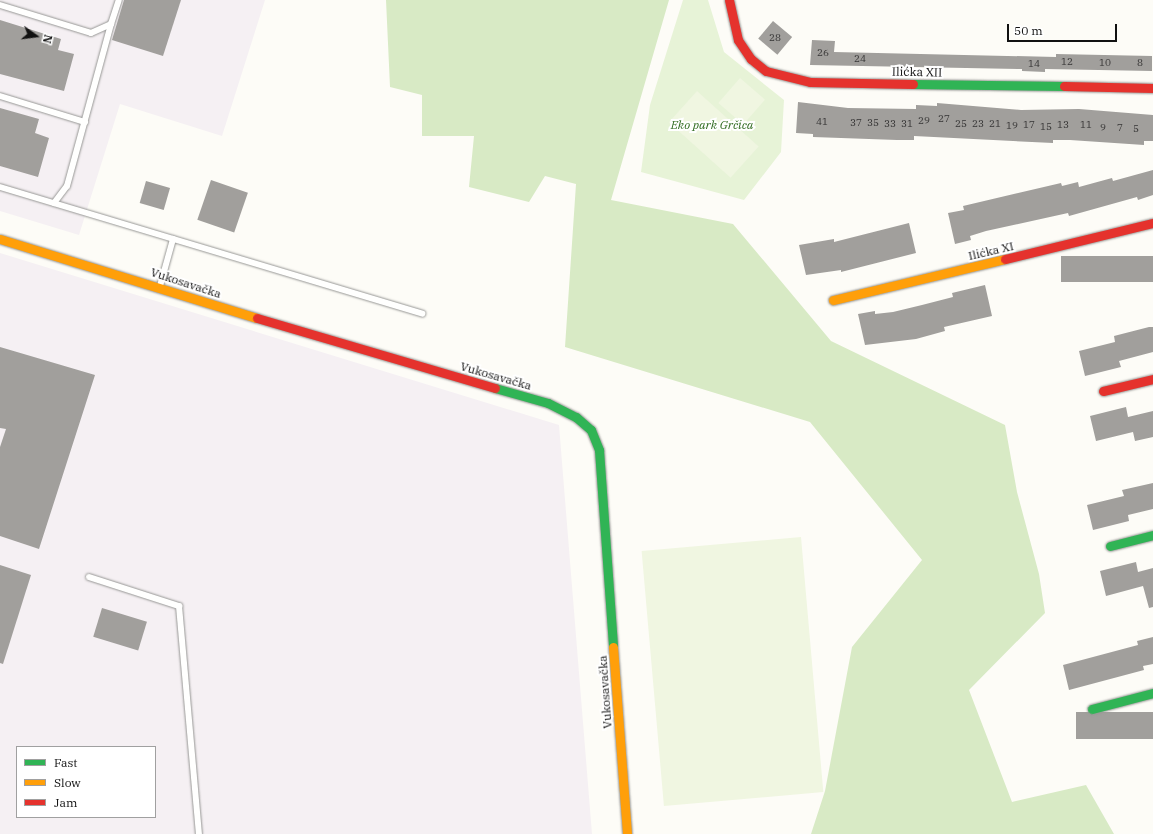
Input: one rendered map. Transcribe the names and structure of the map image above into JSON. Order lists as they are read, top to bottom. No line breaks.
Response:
{"streets":{"street":["Ilićka XII","Ilićka XI","Vukosavačka"]},"parks":["Eko park Grčica"],"house_numbers":["28","26","24","12","10","8","14","27","29","41","37","35","33","31","25","23","21","17","13","11","19","15","9","7","5"],"legend":["Fast","Slow","Jam"],"scale_bar":"50 m","north":"right"}
